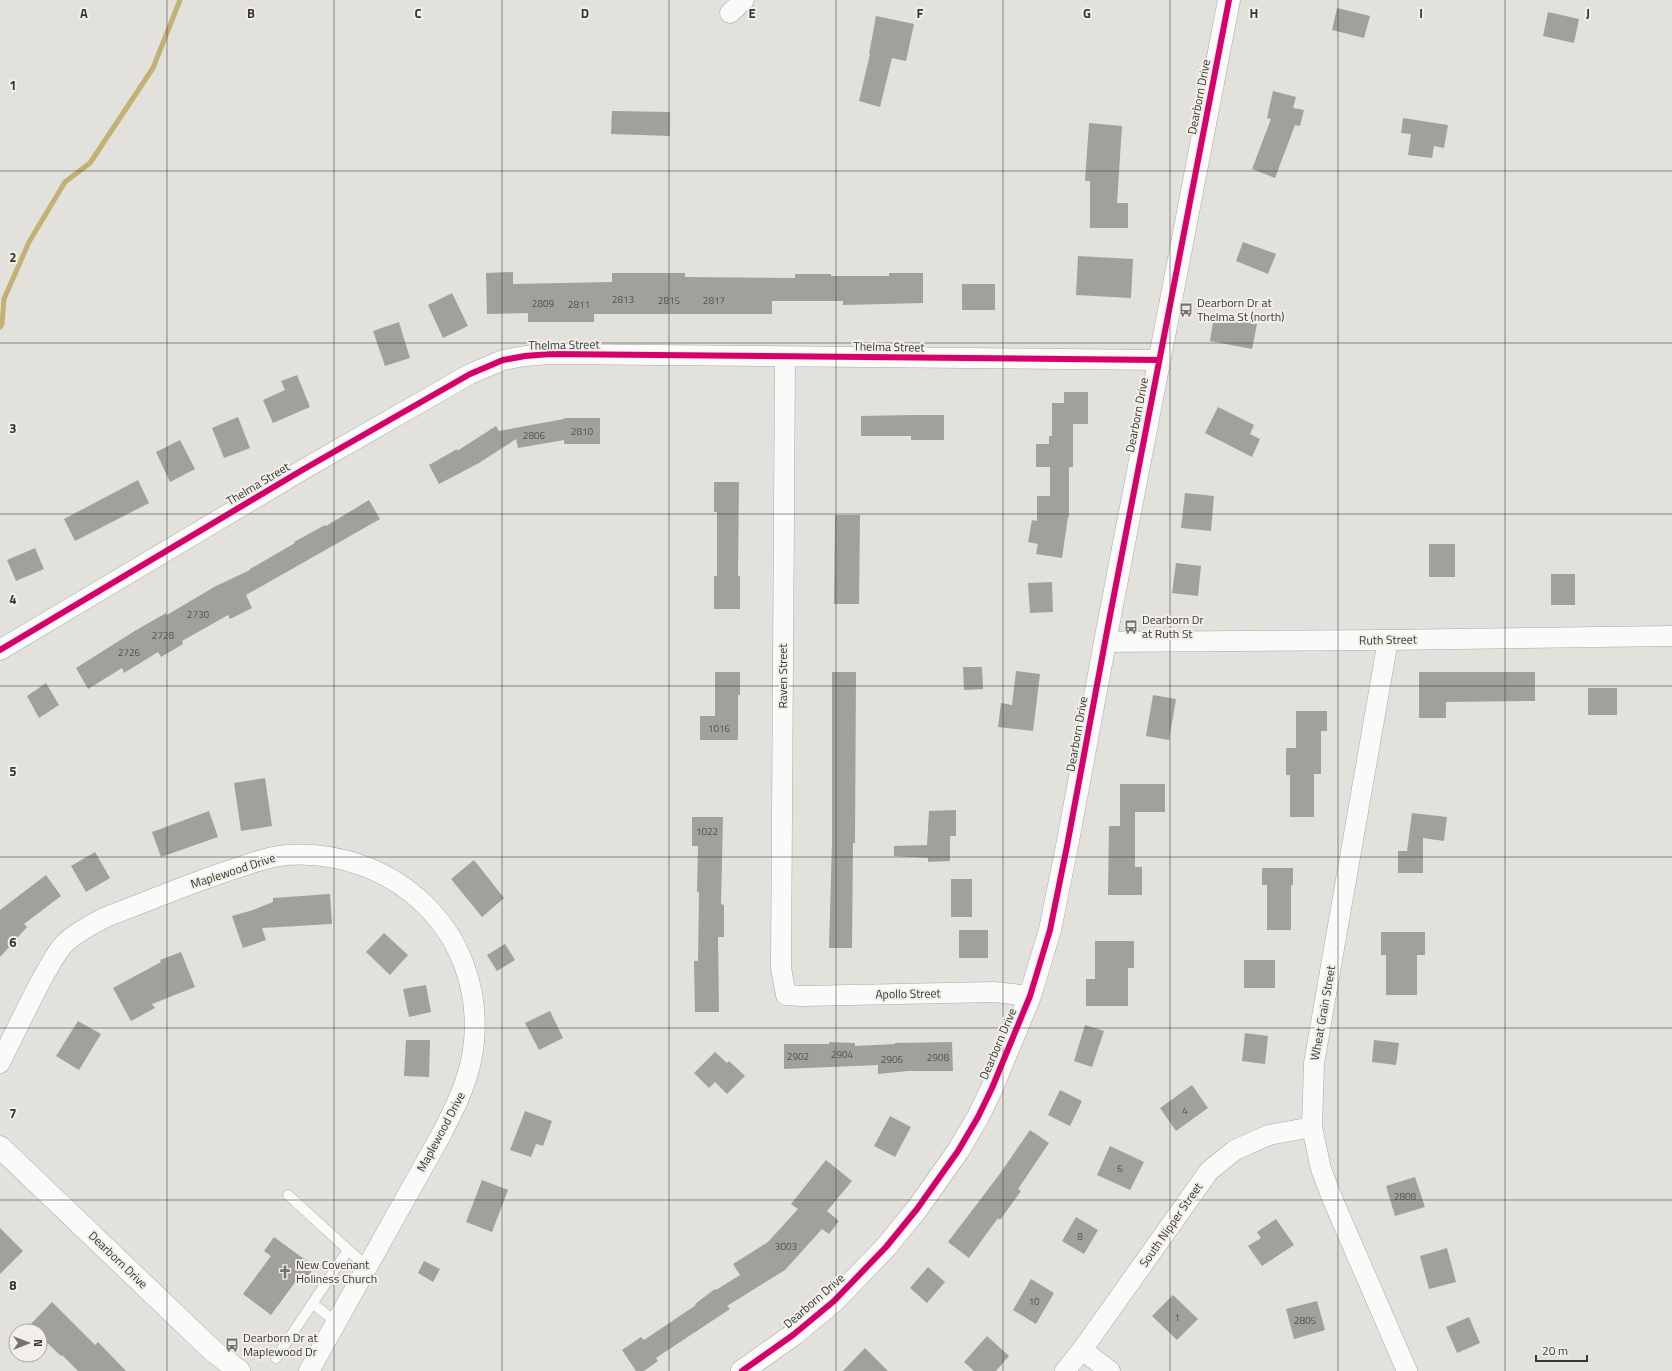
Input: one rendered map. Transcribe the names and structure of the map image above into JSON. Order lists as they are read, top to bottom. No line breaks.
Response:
{"streets":{"street":["Dearborn Drive","Thelma Street","Ruth Street","Raven Street","Maplewood Drive","Apollo Street","Wheat Grain Street","South Nipper Street"]},"crossings":[["Dearborn Drive","Thelma Street"],["Dearborn Drive","Ruth Street"],["Dearborn Drive","Apollo Street"],["Thelma Street","Raven Street"],["Ruth Street","Wheat Grain Street"],["Raven Street","Apollo Street"],["Wheat Grain Street","South Nipper Street"]],"places":{"bus stop":["Dearborn Dr at Thelma St (north)","Dearborn Dr at Ruth St","Dearborn Dr at Maplewood Dr"],"church":["New Covenant Holiness Church"]},"house_numbers":["2813","2815","2817","2809","2811","2810","2806","2730","2728","2726","1016","1022","2904","2902","2908","2906","4","6","2808","8","3003","10","1","2805"],"scale_bar":"20 m","north":"right","grid":{"columns":["A","B","C","D","E","F","G","H","I","J"],"rows":["1","2","3","4","5","6","7","8"]}}
